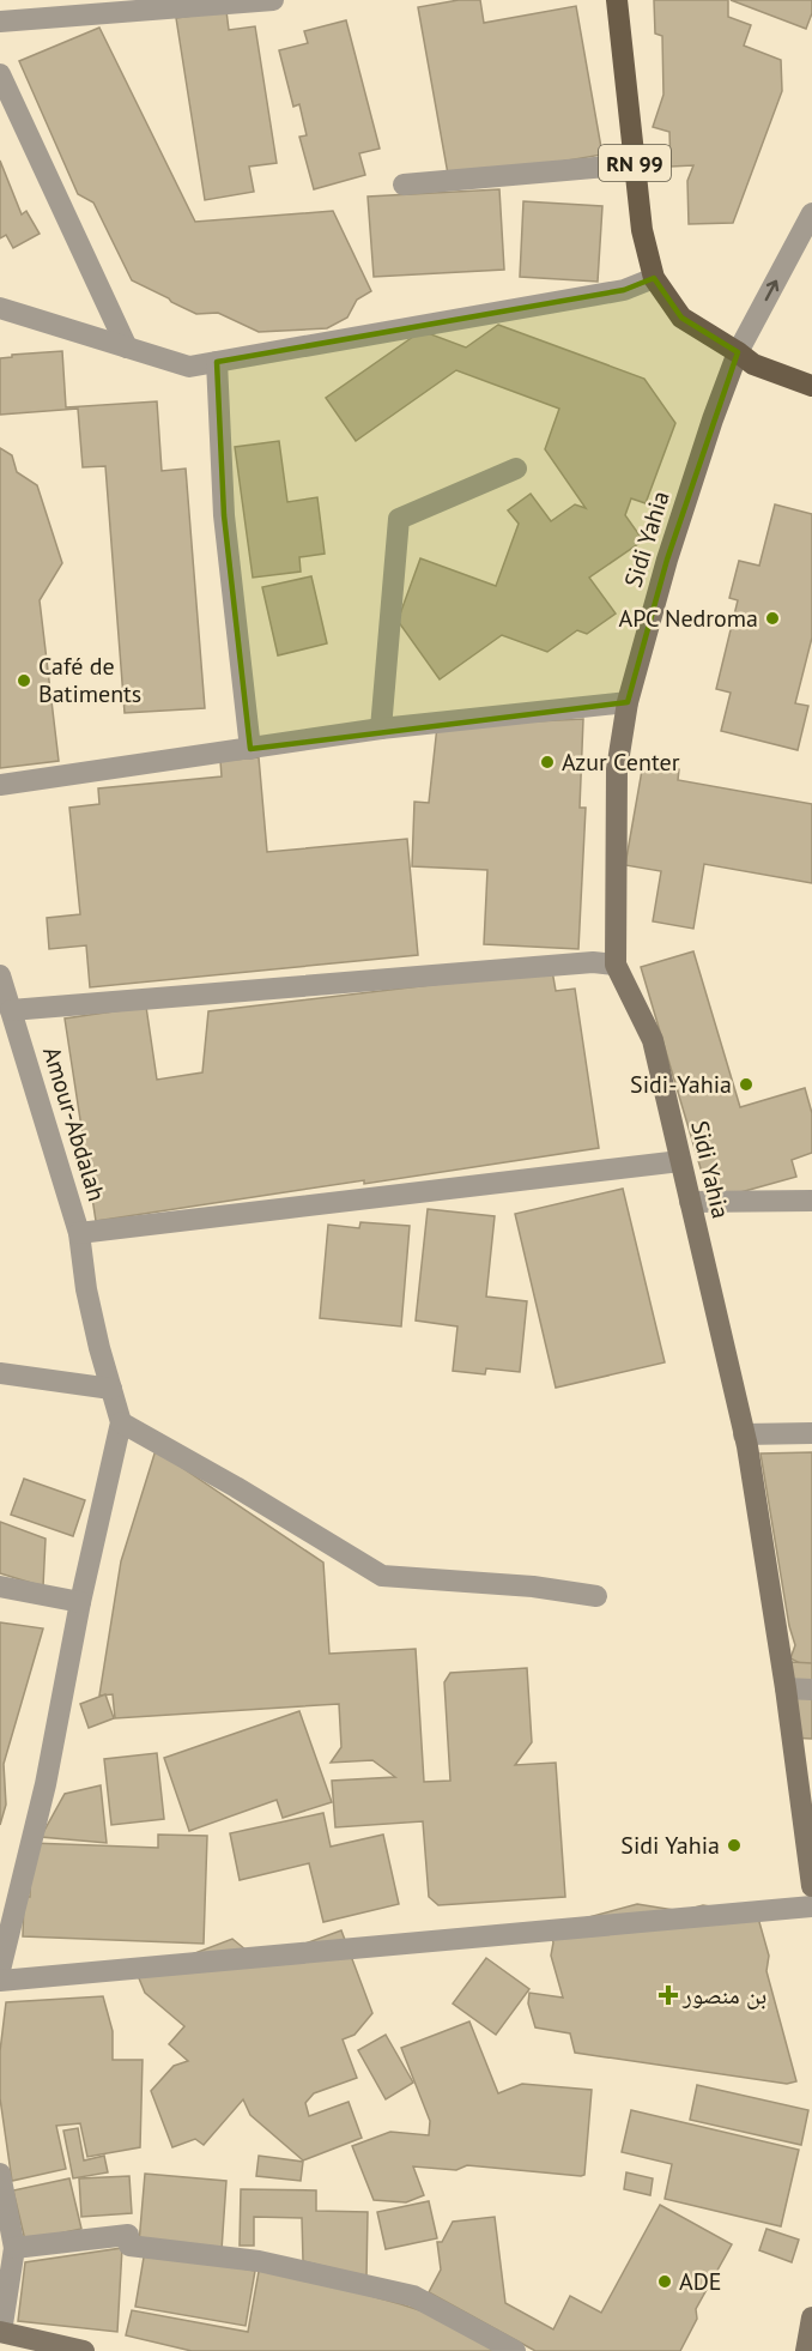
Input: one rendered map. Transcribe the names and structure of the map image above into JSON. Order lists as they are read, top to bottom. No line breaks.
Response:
{"streets":{"main road":["RN 99"],"street":["Sidi Yahia","Amour-Abdalah"]},"crossings":[["RN 99","Sidi Yahia"]],"places":{"other":["APC Nedroma","Café de Batiments","Azur Center","Sidi-Yahia","Sidi Yahia","ADE"],"health":["بن منصور"]}}
